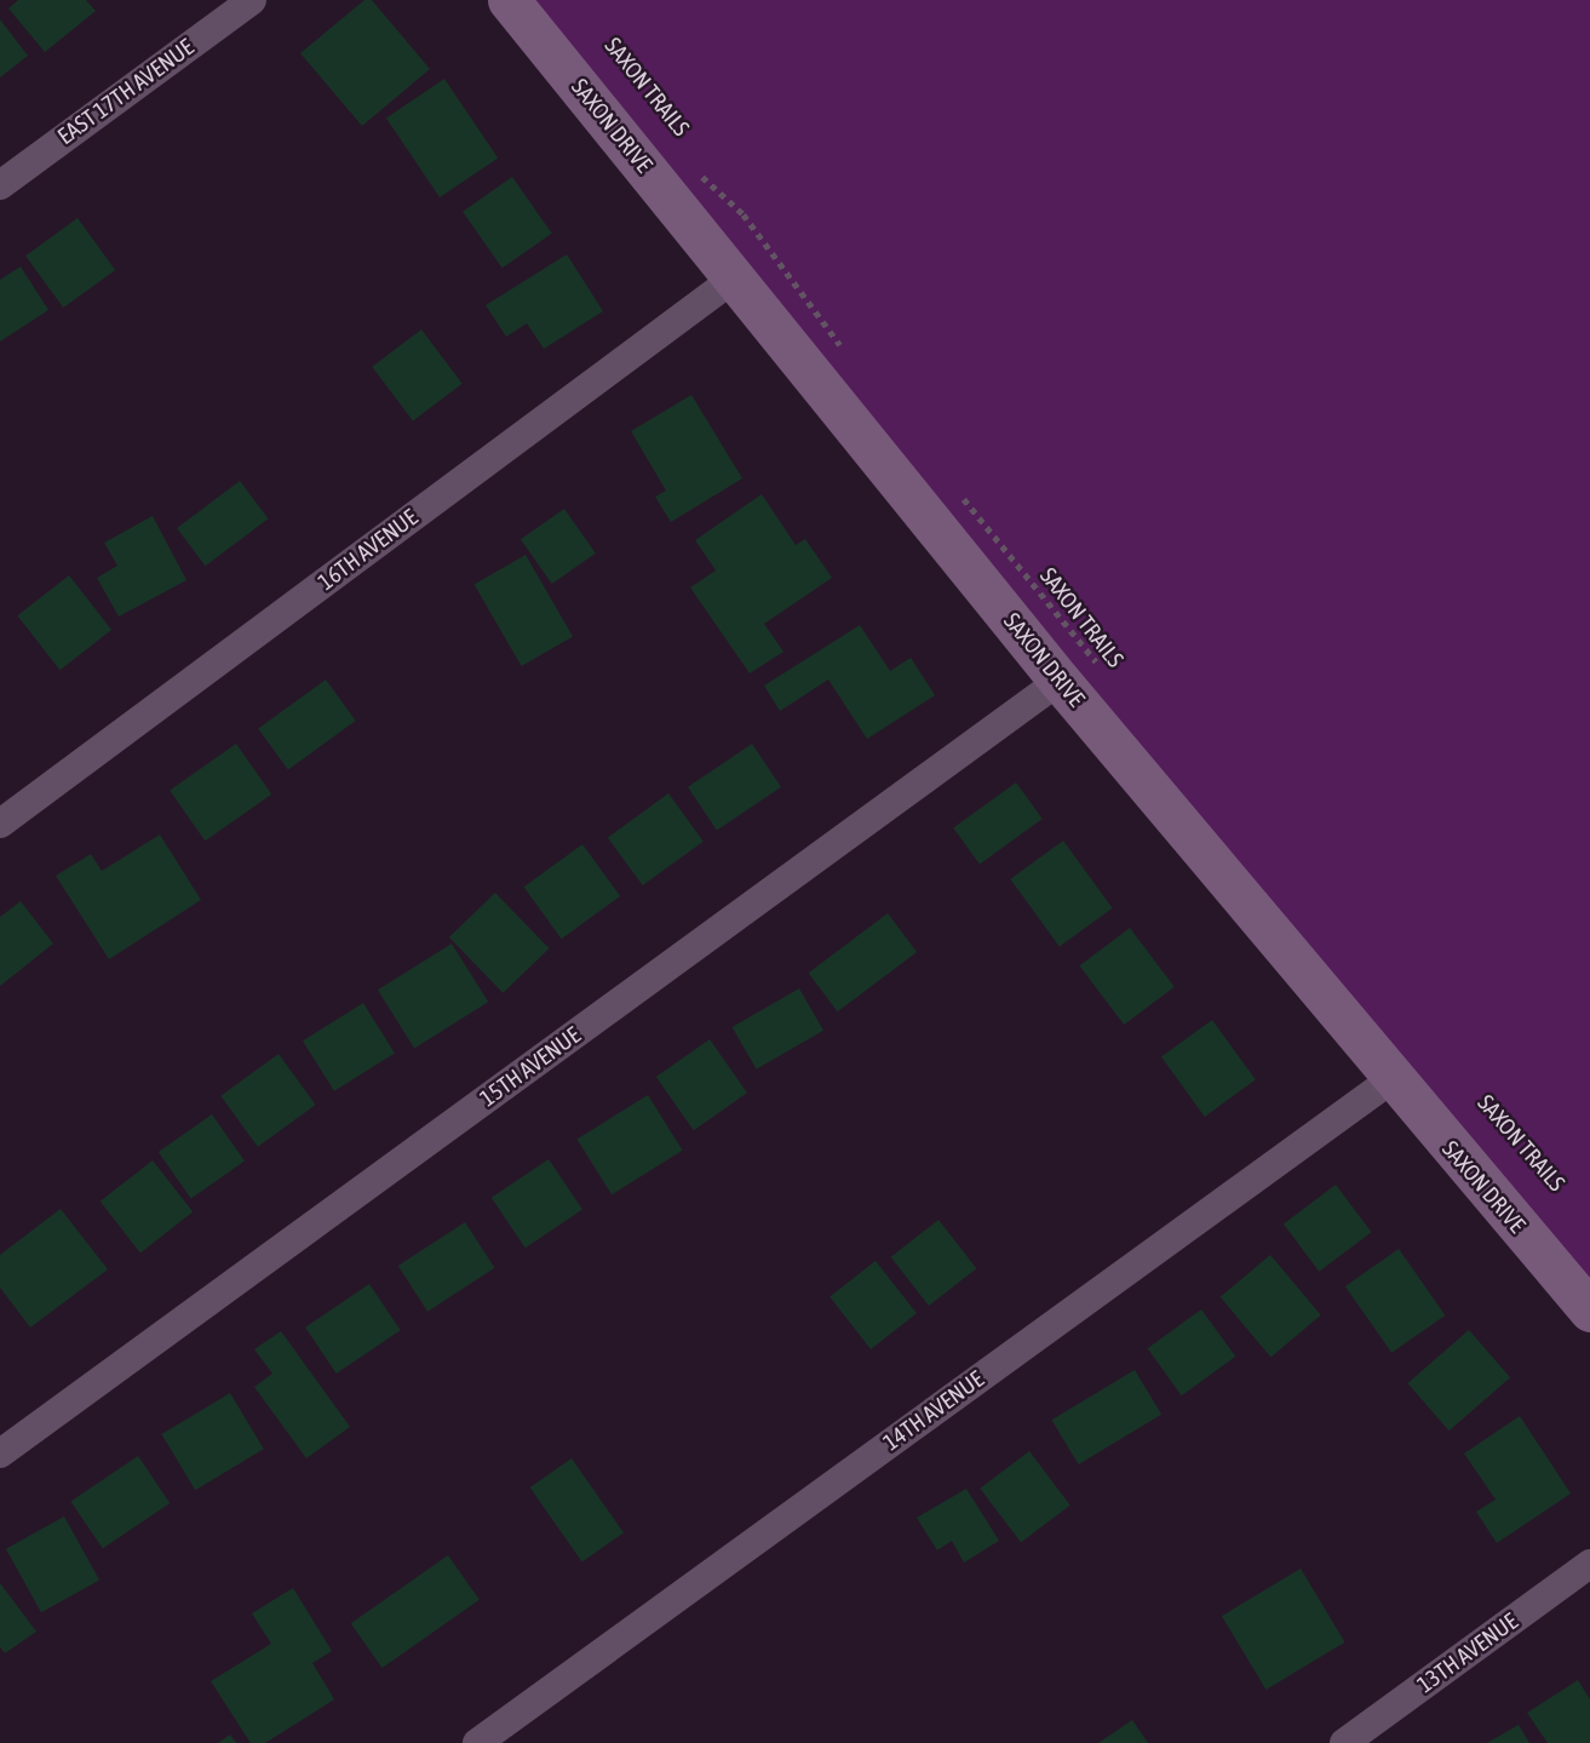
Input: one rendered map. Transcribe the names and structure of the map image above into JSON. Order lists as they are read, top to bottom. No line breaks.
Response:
{"streets":{"street":["EAST 17TH AVENUE","SAXON DRIVE","16TH AVENUE","15TH AVENUE","14TH AVENUE","13TH AVENUE"],"path":["SAXON TRAILS"]},"crossings":[["SAXON DRIVE","16TH AVENUE"],["SAXON DRIVE","15TH AVENUE"],["SAXON DRIVE","14TH AVENUE"]]}
